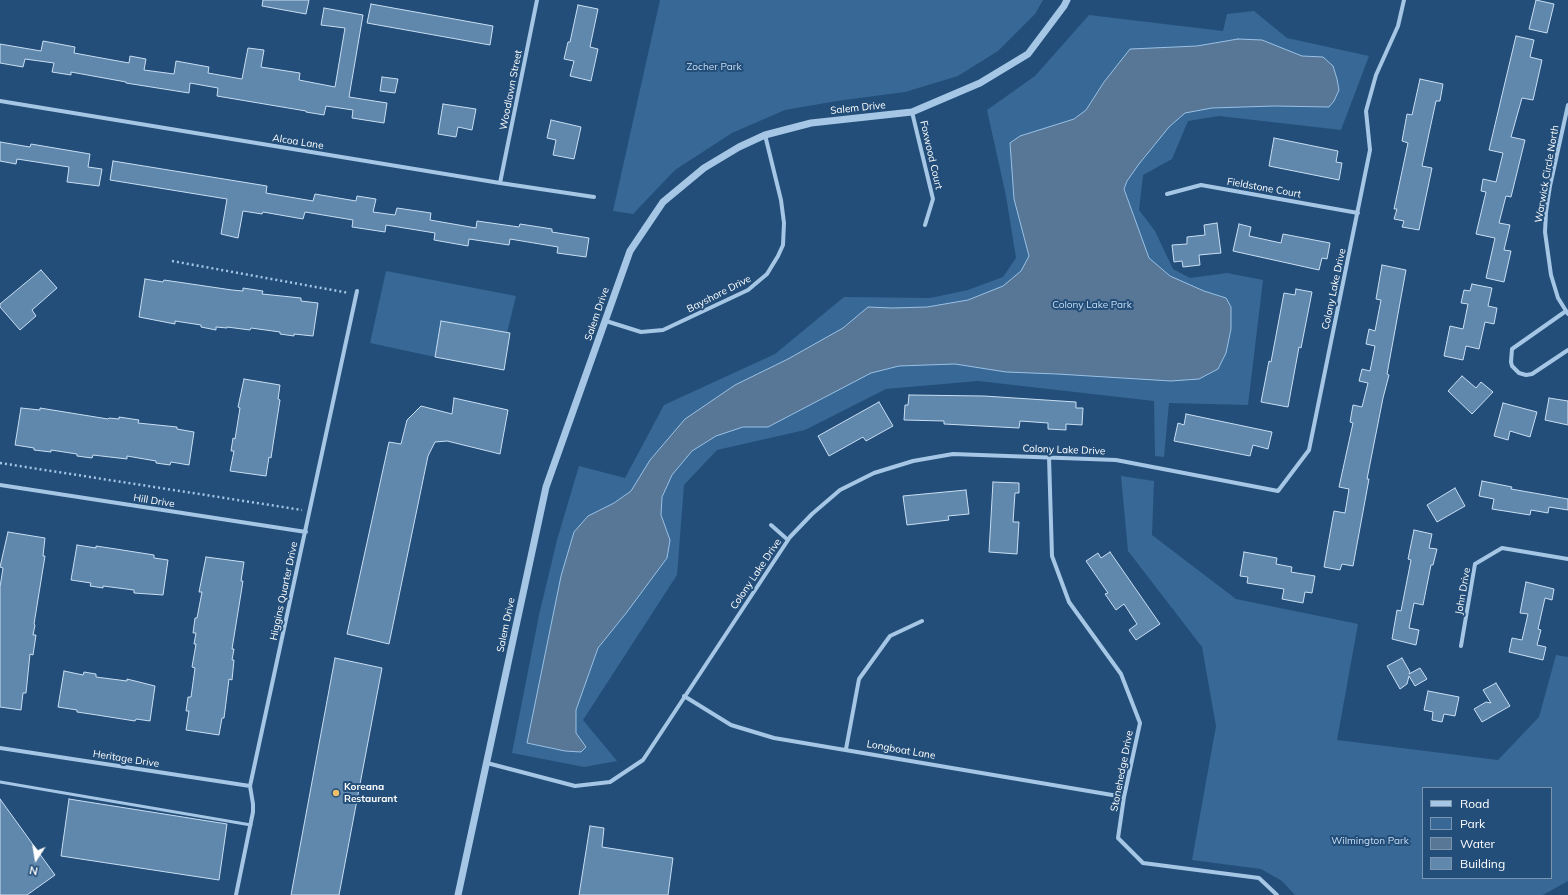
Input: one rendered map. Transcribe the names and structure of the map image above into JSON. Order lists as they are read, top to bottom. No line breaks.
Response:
{"streets":{"street":["Woodlawn Street","Salem Drive","Alcoa Lane","Foxwood Court","Warwick Circle North","Fieldstone Court","Colony Lake Drive","Bayshore Drive","Hill Drive","Higgins Quarter Drive","John Drive","Longboat Lane","Heritage Drive","Stonehedge Drive"]},"crossings":[["Woodlawn Street","Alcoa Lane"],["Salem Drive","Foxwood Court"],["Salem Drive","Colony Lake Drive"],["Salem Drive","Bayshore Drive"],["Fieldstone Court","Colony Lake Drive"],["Colony Lake Drive","Longboat Lane"],["Colony Lake Drive","Stonehedge Drive"],["Hill Drive","Higgins Quarter Drive"],["Higgins Quarter Drive","Heritage Drive"],["Longboat Lane","Stonehedge Drive"]],"parks":["Zocher Park","Colony Lake Park","Wilmington Park"],"places":["Koreana Restaurant"],"legend":["Road","Park","Water","Building"],"north":"bottom"}
